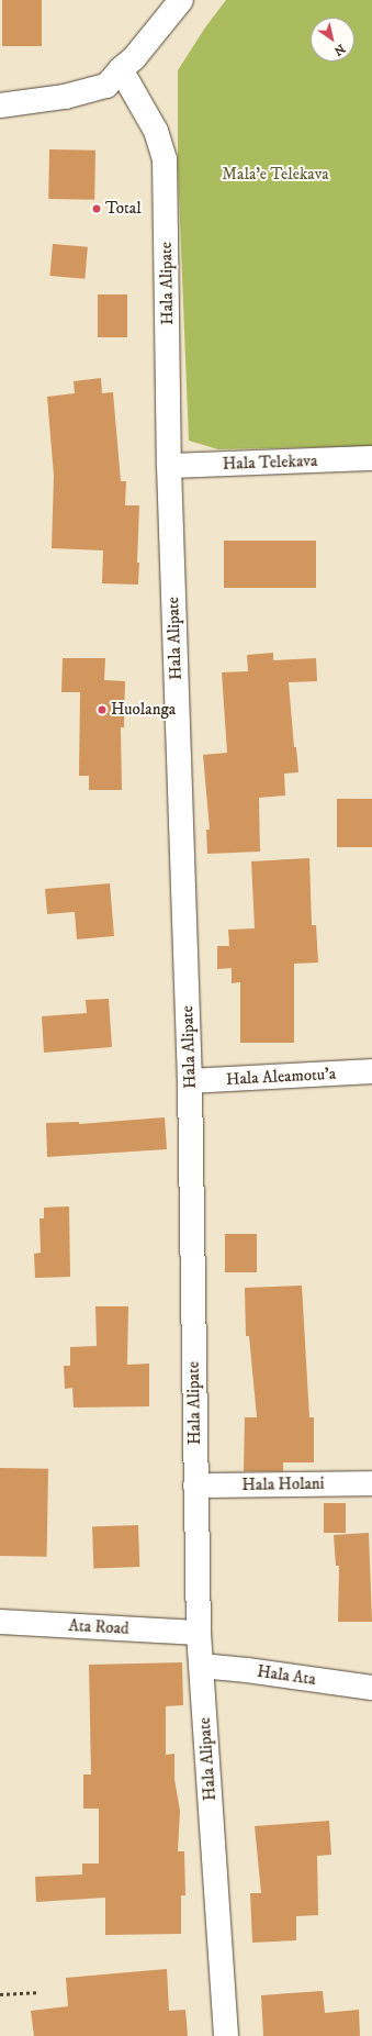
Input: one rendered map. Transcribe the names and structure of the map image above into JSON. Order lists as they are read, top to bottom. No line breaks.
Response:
{"streets":{"street":["Hala Alipate","Hala Telekava","Hala Aleamotu'a","Hala Holani","Ata Road","Hala Ata"]},"crossings":[["Hala Alipate","Hala Telekava"],["Hala Alipate","Hala Aleamotu'a"],["Hala Alipate","Hala Holani"],["Hala Alipate","Ata Road"],["Hala Alipate","Hala Ata"]],"parks":["Mala'e Telekava"],"places":["Total","Huolanga"],"north":"bottom right"}
